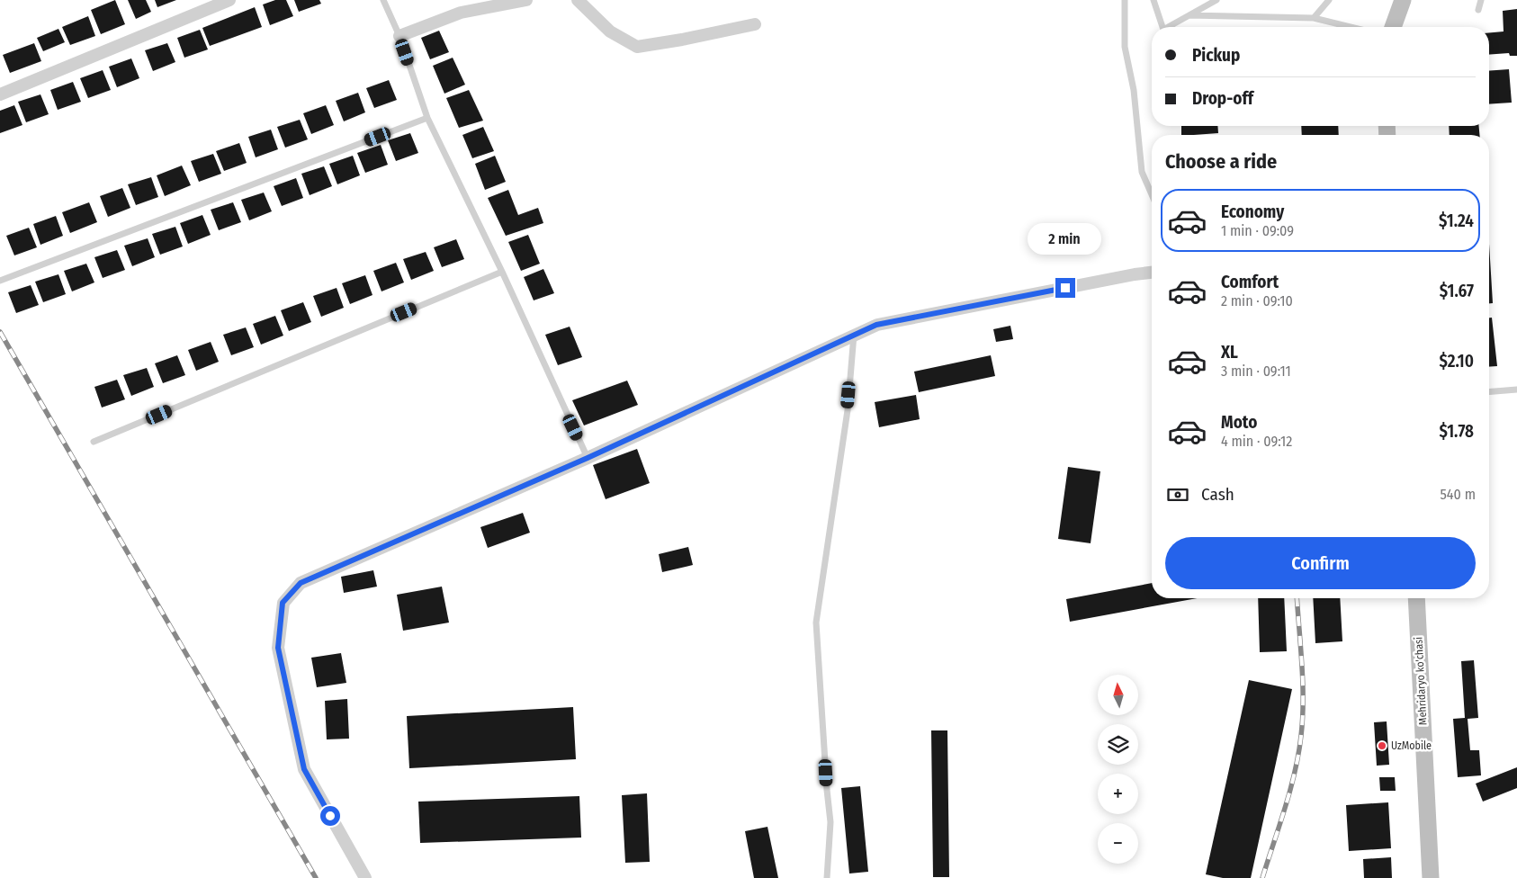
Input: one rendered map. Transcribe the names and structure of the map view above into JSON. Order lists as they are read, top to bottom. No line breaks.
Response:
{"streets":{"main road":["Мehridaryo ko'chasi"]},"places":["UzMobile"],"north":"top","page":{"banner":["Pickup","Drop-off"],"heading":"Choose a ride","list":[{"name":"Economy","note":"1 min · 09:09","value":"$1.24"},{"name":"Comfort","note":"2 min · 09:10","value":"$1.67"},{"name":"XL","note":"3 min · 09:11","value":"$2.10"},{"name":"Moto","note":"4 min · 09:12","value":"$1.78"}],"bubble":"2 min","pay":["Cash","540 m"],"buttons":"Confirm","map_buttons":["+","−"]}}
